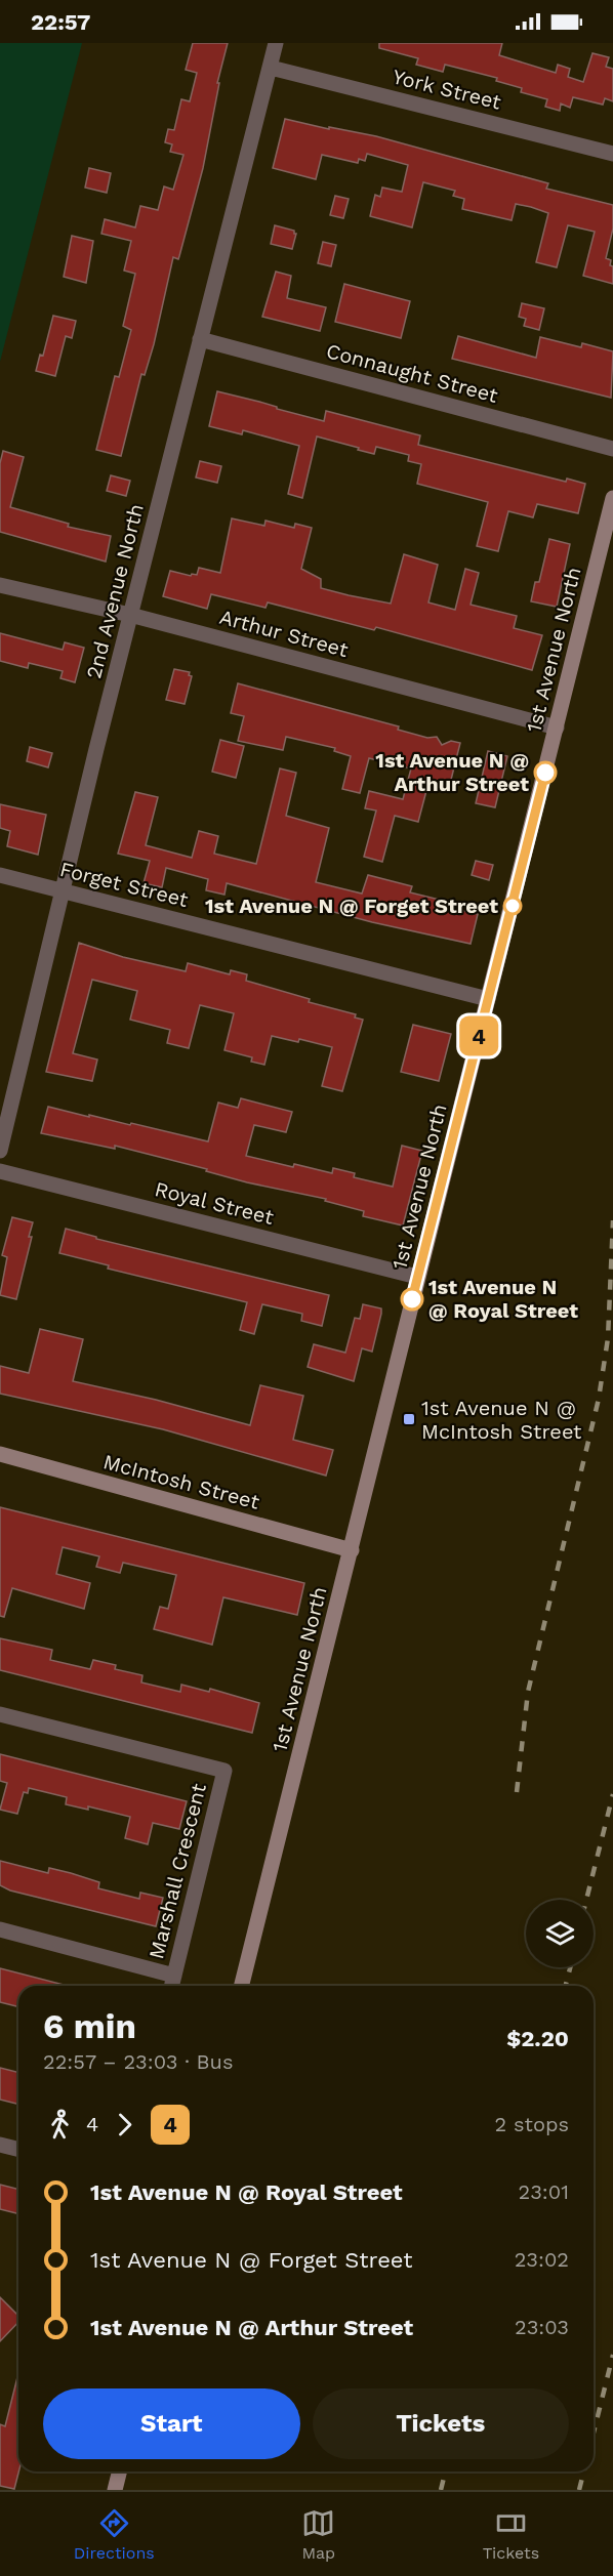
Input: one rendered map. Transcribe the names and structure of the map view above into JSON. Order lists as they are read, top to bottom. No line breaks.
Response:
{"streets":{"main road":["1st Avenue North","McIntosh Street"],"street":["York Street","Connaught Street","2nd Avenue North","Arthur Street","Forget Street","Royal Street","Marshall Crescent"]},"crossings":[["York Street","2nd Avenue North"],["Connaught Street","2nd Avenue North"],["2nd Avenue North","Arthur Street"],["2nd Avenue North","Forget Street"],["Arthur Street","1st Avenue North"],["1st Avenue North","Forget Street"],["1st Avenue North","Royal Street"],["1st Avenue North","McIntosh Street"]],"places":{"other":["1st Avenue N @ Arthur Street","1st Avenue N @ Forget Street","1st Avenue N @ Royal Street"],"transit":["1st Avenue N @ McIntosh Street"]},"lines":["bus line 4"],"page":{"status":"22:57","on_map":"4","heading":["6 min","22:57 – 23:03 · Bus","$2.20"],"legs":["4","4","2 stops"],"list":[{"name":"1st Avenue N @ Royal Street","value":"23:01"},{"name":"1st Avenue N @ Forget Street","value":"23:02"},{"name":"1st Avenue N @ Arthur Street","value":"23:03"}],"buttons":["Start","Tickets"],"tabs":["Directions","Map","Tickets"]}}
